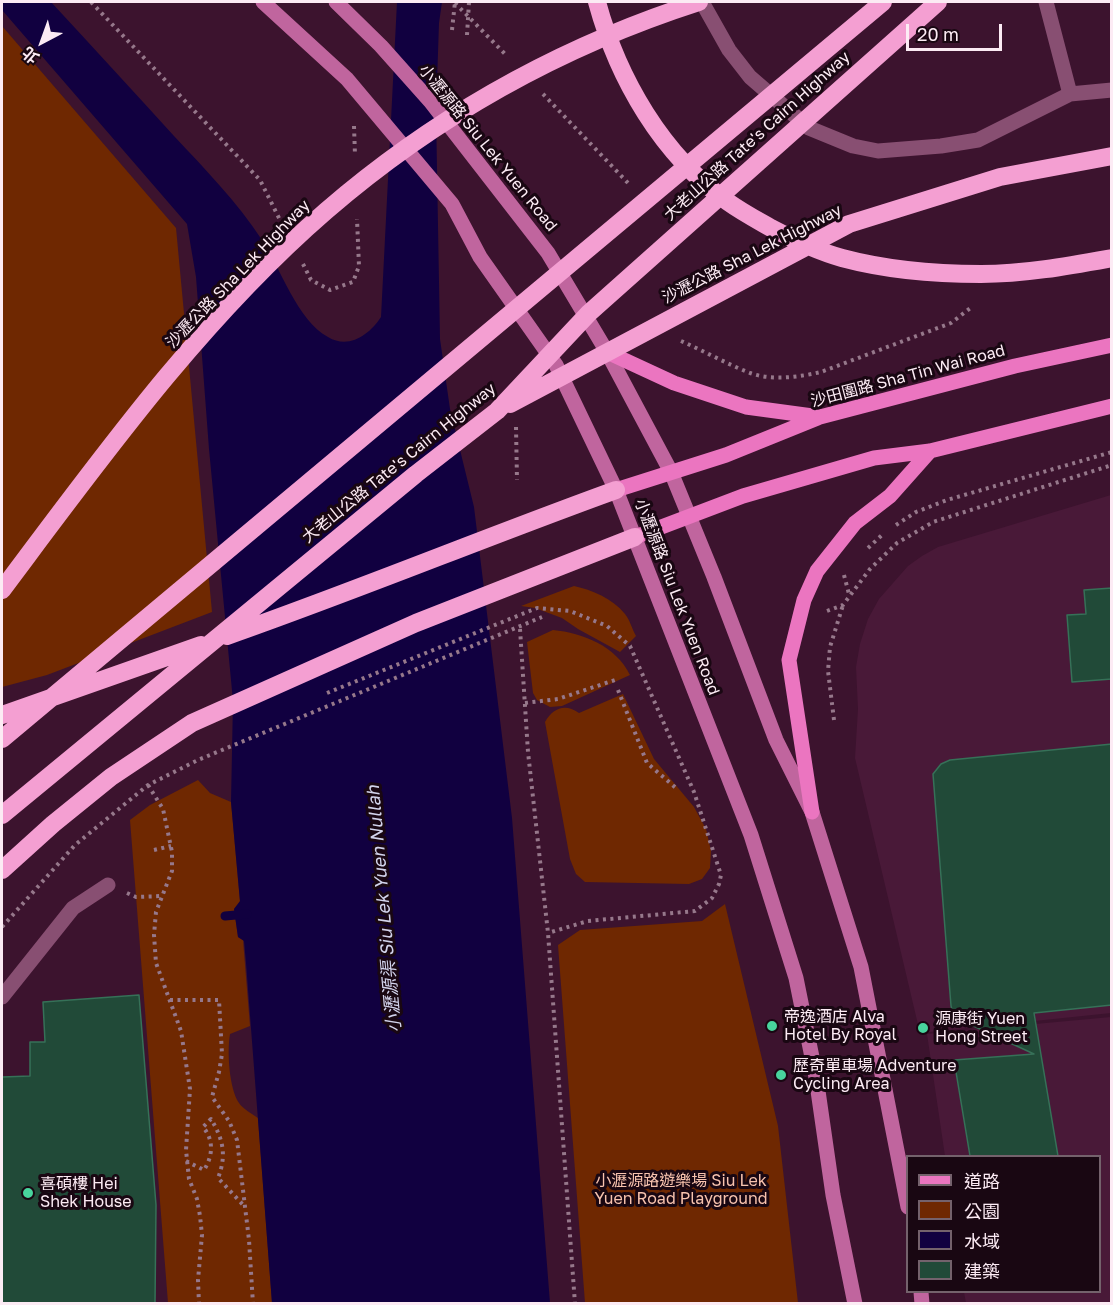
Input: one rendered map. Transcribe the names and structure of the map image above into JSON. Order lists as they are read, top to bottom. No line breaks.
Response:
{"streets":{"highway":["大老山公路 Tate's Cairn Highway","沙瀝公路 Sha Lek Highway"],"main road":["小瀝源路 Siu Lek Yuen Road","沙田圍路 Sha Tin Wai Road"]},"crossings":[["大老山公路 Tate's Cairn Highway","沙瀝公路 Sha Lek Highway"],["小瀝源路 Siu Lek Yuen Road","沙田圍路 Sha Tin Wai Road"]],"water":["小瀝源渠 Siu Lek Yuen Nullah"],"parks":["小瀝源路遊樂場 Siu Lek Yuen Road Playground"],"places":["帝逸酒店 Alva Hotel By Royal","源康街 Yuen Hong Street","歷奇單車場 Adventure Cycling Area","喜碩樓 Hei Shek House"],"legend":["道路","公園","水域","建築"],"scale_bar":"20 m","north":"bottom left"}
